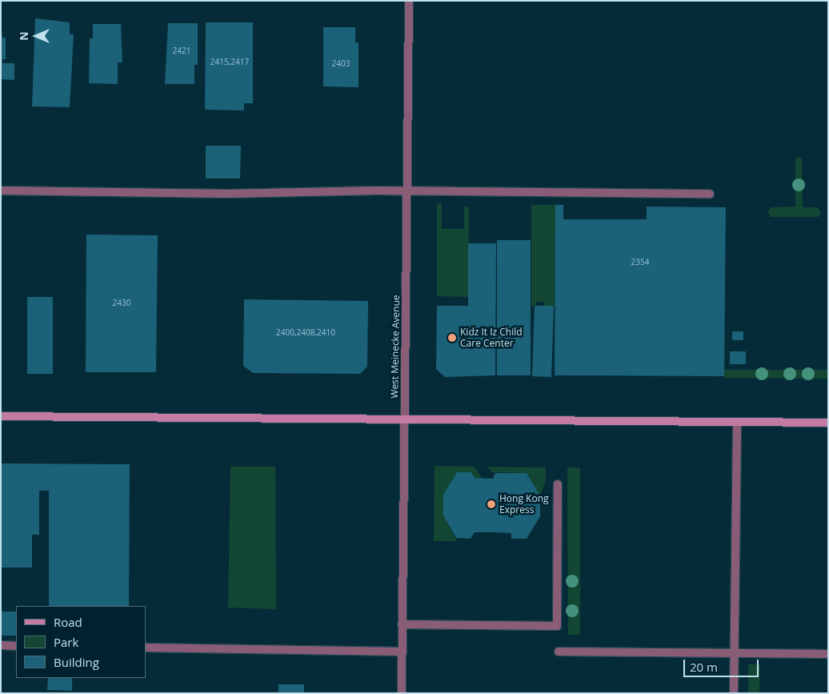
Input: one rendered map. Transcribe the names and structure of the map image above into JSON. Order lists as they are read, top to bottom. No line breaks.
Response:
{"streets":{"street":["West Meinecke Avenue"]},"places":["Kidz It Iz Child Care Center","Hong Kong Express"],"house_numbers":["2421","2415,2417","2403","2354","2430","2400,2408,2410"],"legend":["Road","Park","Building"],"scale_bar":"20 m","north":"left"}
